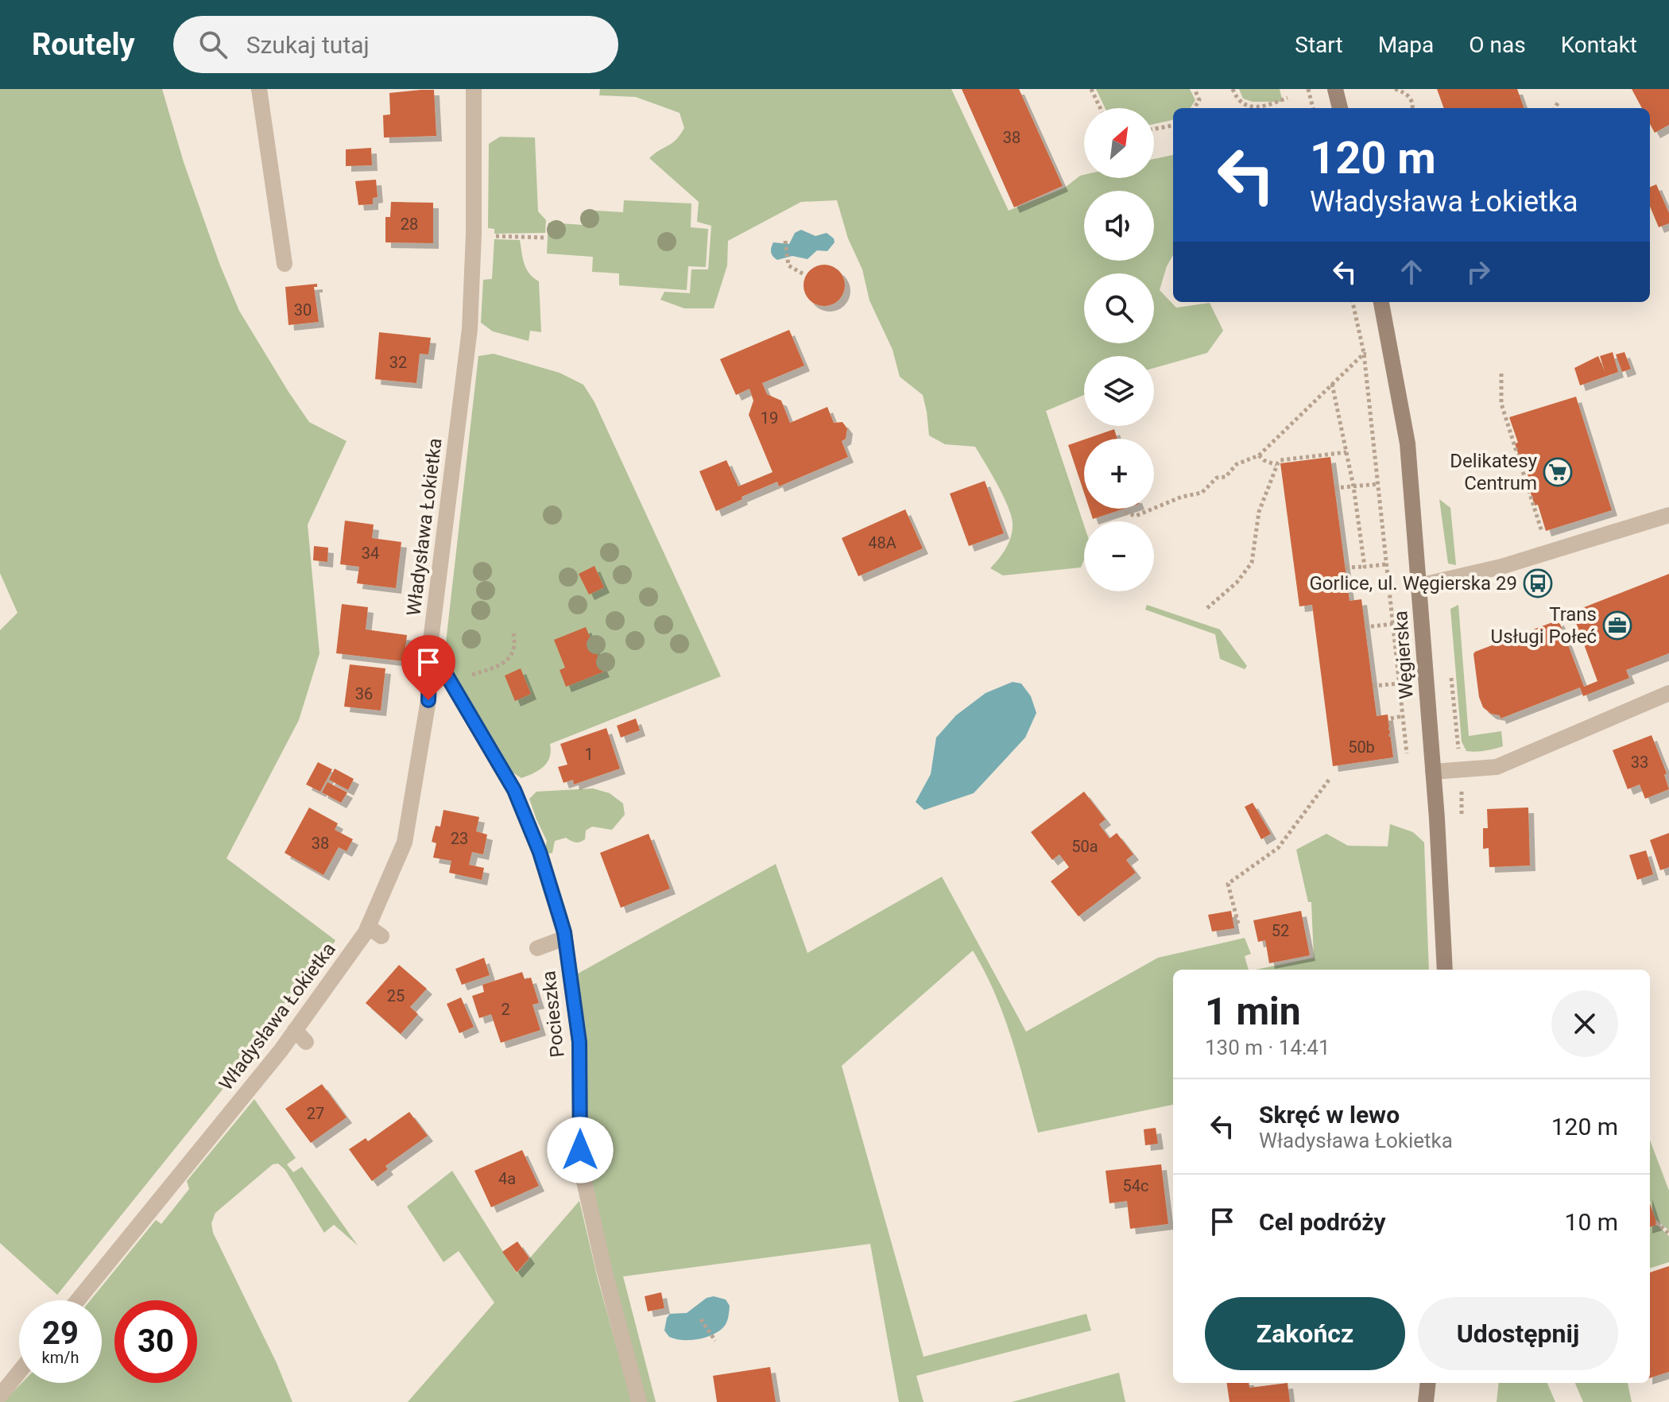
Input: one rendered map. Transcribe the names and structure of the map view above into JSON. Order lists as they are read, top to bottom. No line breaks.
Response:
{"streets":{"main road":["Węgierska"],"street":["Władysława Łokietka","Pocieszka"]},"crossings":[["Władysława Łokietka","Pocieszka"]],"places":{"supermarket":["Delikatesy Centrum"],"bus stop":["Gorlice, ul. Węgierska 29"],"office":["Trans Usługi Połeć"]},"house_numbers":["38","28","30","32","19","48A","34","36","50b","1","33","23","38","50a","52","25","2","27","4a","54c"],"north":"top right","page":{"header":"Routely","search":"Szukaj tutaj","nav":["Start","Mapa","O nas","Kontakt"],"map_buttons":["+","−"],"turn":["120 m","Władysława Łokietka"],"heading":["1 min","130 m · 14:41"],"list":[{"name":"Skręć w lewo","note":"Władysława Łokietka","value":"120 m"},{"name":"Cel podróży","value":"10 m"}],"buttons":["Zakończ","Udostępnij"],"speed":"29 km/h","limit":"30"}}
